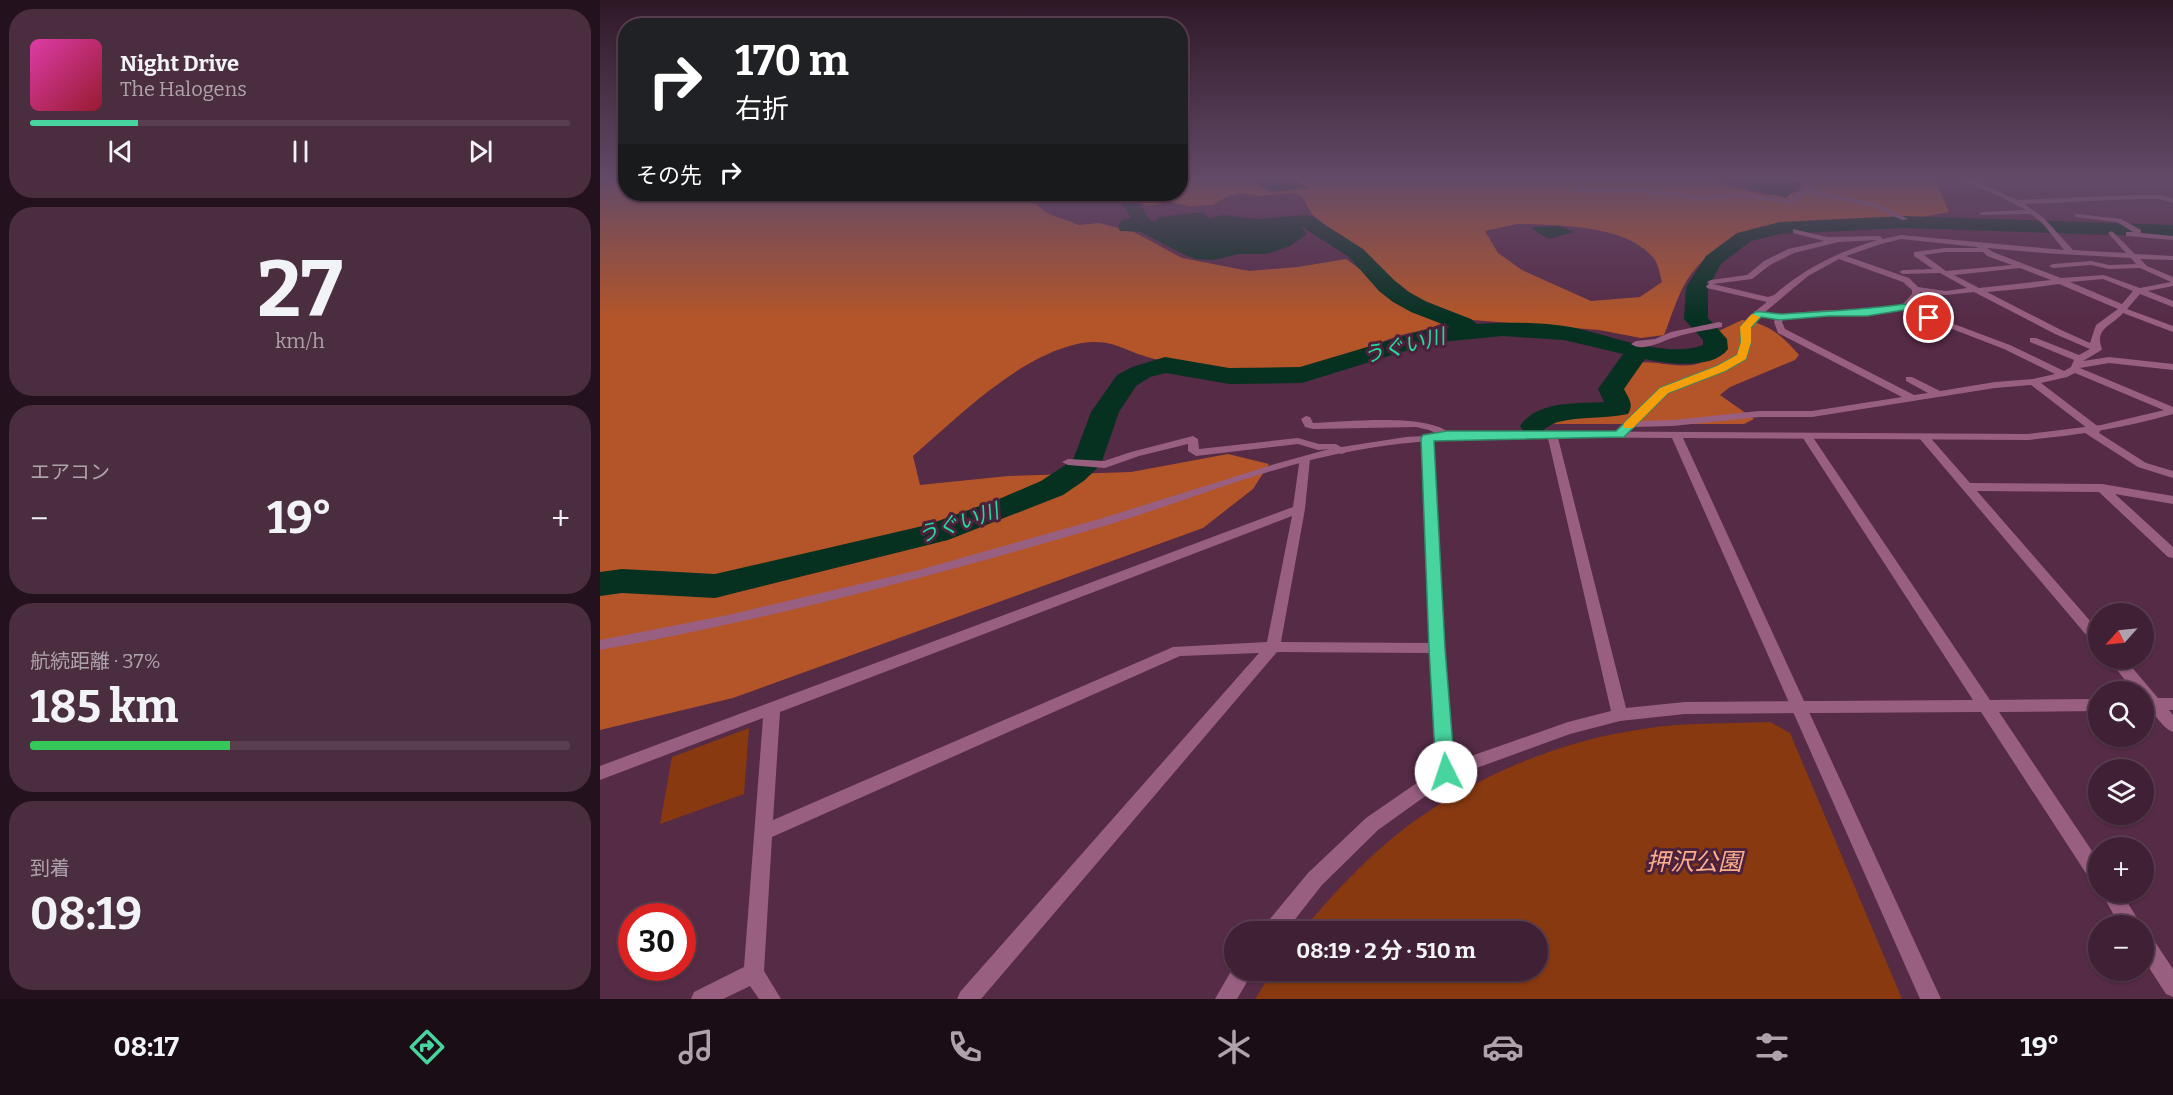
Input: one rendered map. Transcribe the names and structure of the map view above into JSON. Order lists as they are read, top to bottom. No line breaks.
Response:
{"water":["うぐい川"],"parks":["押沢公園"],"north":"bottom left","page":{"turn":["170 m","右折"],"song":["Night Drive","The Halogens"],"then":"その先","tile":[["27","km/h"],"エアコン",["航続距離 · 37%","185 km"],["到着","08:19"]],"heat":["−","19°","+"],"map_buttons":["+","−"],"limit":"30","trip":"08:19 · 2 分 · 510 m","tabs":["08:17","19°"]}}
